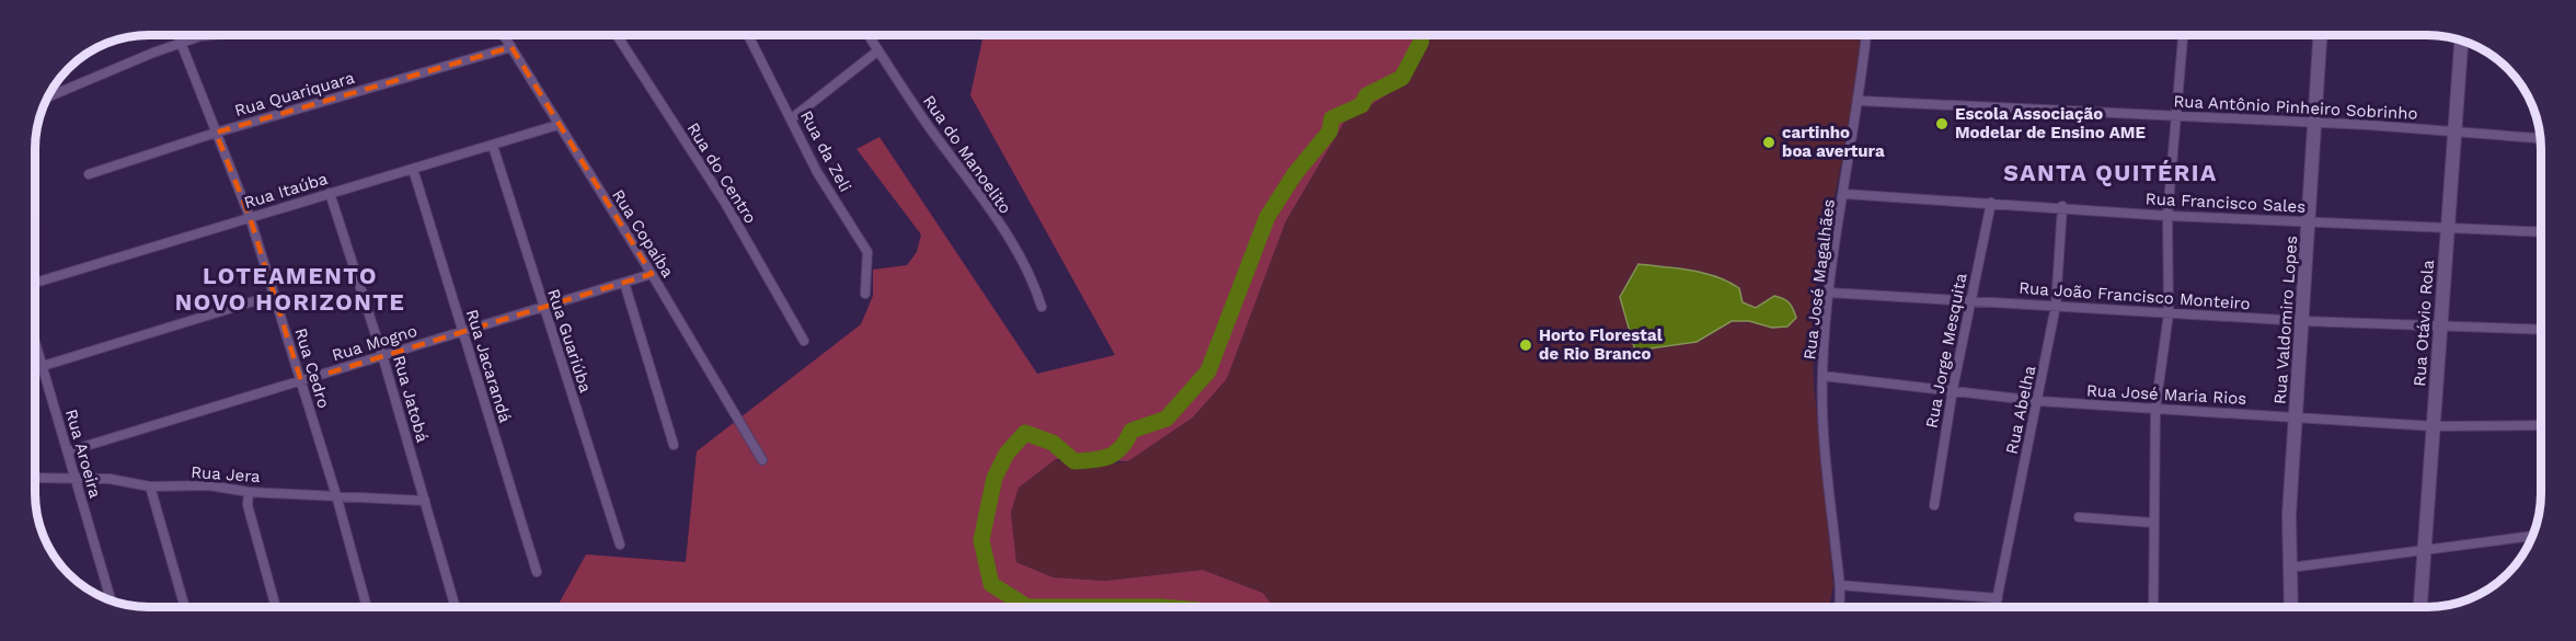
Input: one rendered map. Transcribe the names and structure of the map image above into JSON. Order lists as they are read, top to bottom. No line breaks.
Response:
{"streets":{"street":["Rua Quariquara","Rua Antônio Pinheiro Sobrinho","Rua da Zeli","Rua do Manoelito","Rua do Centro","Rua Itaúba","Rua Francisco Sales","Rua Copaíba","Rua José Magalhães","Rua João Francisco Monteiro","Rua Valdomiro Lopes","Rua Otávio Rola","Rua Guariúba","Rua Mogno","Rua Jorge Mesquita","Rua Jacarandá","Rua Cedro","Rua José Maria Rios","Rua Jatobá","Rua Abelha","Rua Aroeira","Rua Jera"]},"crossings":[["Rua Quariquara","Rua Copaíba"],["Rua Quariquara","Rua Cedro"],["Rua Antônio Pinheiro Sobrinho","Rua José Magalhães"],["Rua Antônio Pinheiro Sobrinho","Rua Valdomiro Lopes"],["Rua Antônio Pinheiro Sobrinho","Rua Otávio Rola"],["Rua Itaúba","Rua Copaíba"],["Rua Itaúba","Rua Guariúba"],["Rua Itaúba","Rua Jacarandá"],["Rua Itaúba","Rua Cedro"],["Rua Itaúba","Rua Jatobá"],["Rua Francisco Sales","Rua José Magalhães"],["Rua Francisco Sales","Rua Valdomiro Lopes"],["Rua Francisco Sales","Rua Otávio Rola"],["Rua Francisco Sales","Rua Jorge Mesquita"],["Rua Francisco Sales","Rua Abelha"],["Rua Copaíba","Rua Mogno"],["Rua José Magalhães","Rua João Francisco Monteiro"],["Rua José Magalhães","Rua José Maria Rios"],["Rua João Francisco Monteiro","Rua Valdomiro Lopes"],["Rua João Francisco Monteiro","Rua Otávio Rola"],["Rua João Francisco Monteiro","Rua Jorge Mesquita"],["Rua João Francisco Monteiro","Rua Abelha"],["Rua Valdomiro Lopes","Rua José Maria Rios"],["Rua Otávio Rola","Rua José Maria Rios"],["Rua Guariúba","Rua Mogno"],["Rua Mogno","Rua Jacarandá"],["Rua Mogno","Rua Cedro"],["Rua Mogno","Rua Jatobá"],["Rua Mogno","Rua Aroeira"],["Rua Jorge Mesquita","Rua José Maria Rios"],["Rua Cedro","Rua Jera"],["Rua José Maria Rios","Rua Abelha"],["Rua Jatobá","Rua Jera"],["Rua Aroeira","Rua Jera"]],"districts":["SANTA QUITÉRIA","LOTEAMENTO NOVO HORIZONTE"],"places":["Escola Associação Modelar de Ensino AME","cartinho boa avertura","Horto Florestal de Rio Branco"]}
